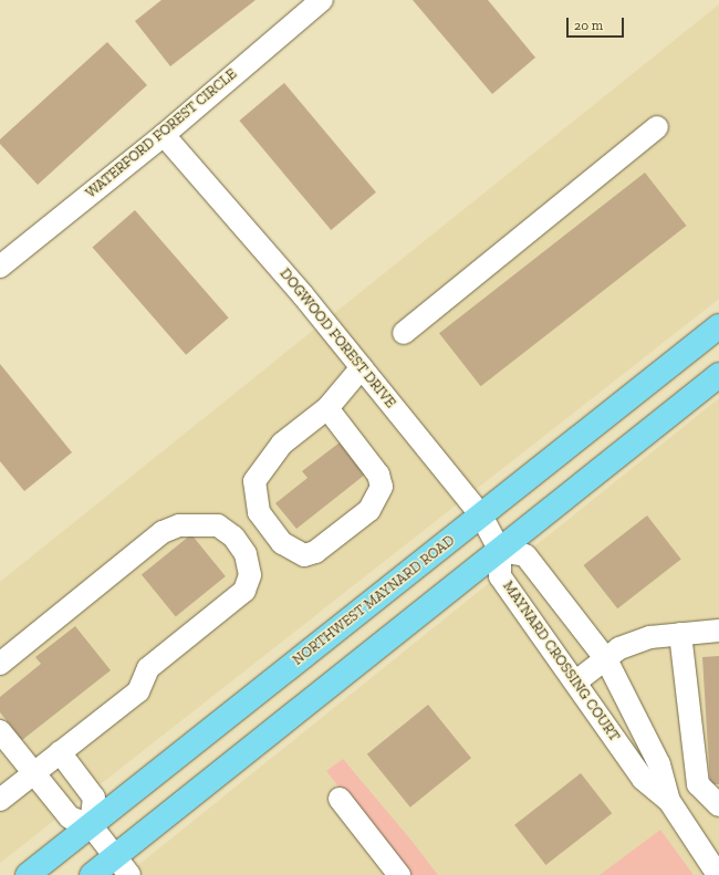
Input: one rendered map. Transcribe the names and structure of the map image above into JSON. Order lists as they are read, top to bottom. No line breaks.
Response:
{"streets":{"main road":["NORTHWEST MAYNARD ROAD"],"street":["WATERFORD FOREST CIRCLE","DOGWOOD FOREST DRIVE","MAYNARD CROSSING COURT"]},"crossings":[["WATERFORD FOREST CIRCLE","DOGWOOD FOREST DRIVE"],["DOGWOOD FOREST DRIVE","NORTHWEST MAYNARD ROAD"],["DOGWOOD FOREST DRIVE","MAYNARD CROSSING COURT"]],"scale_bar":"20 m"}
